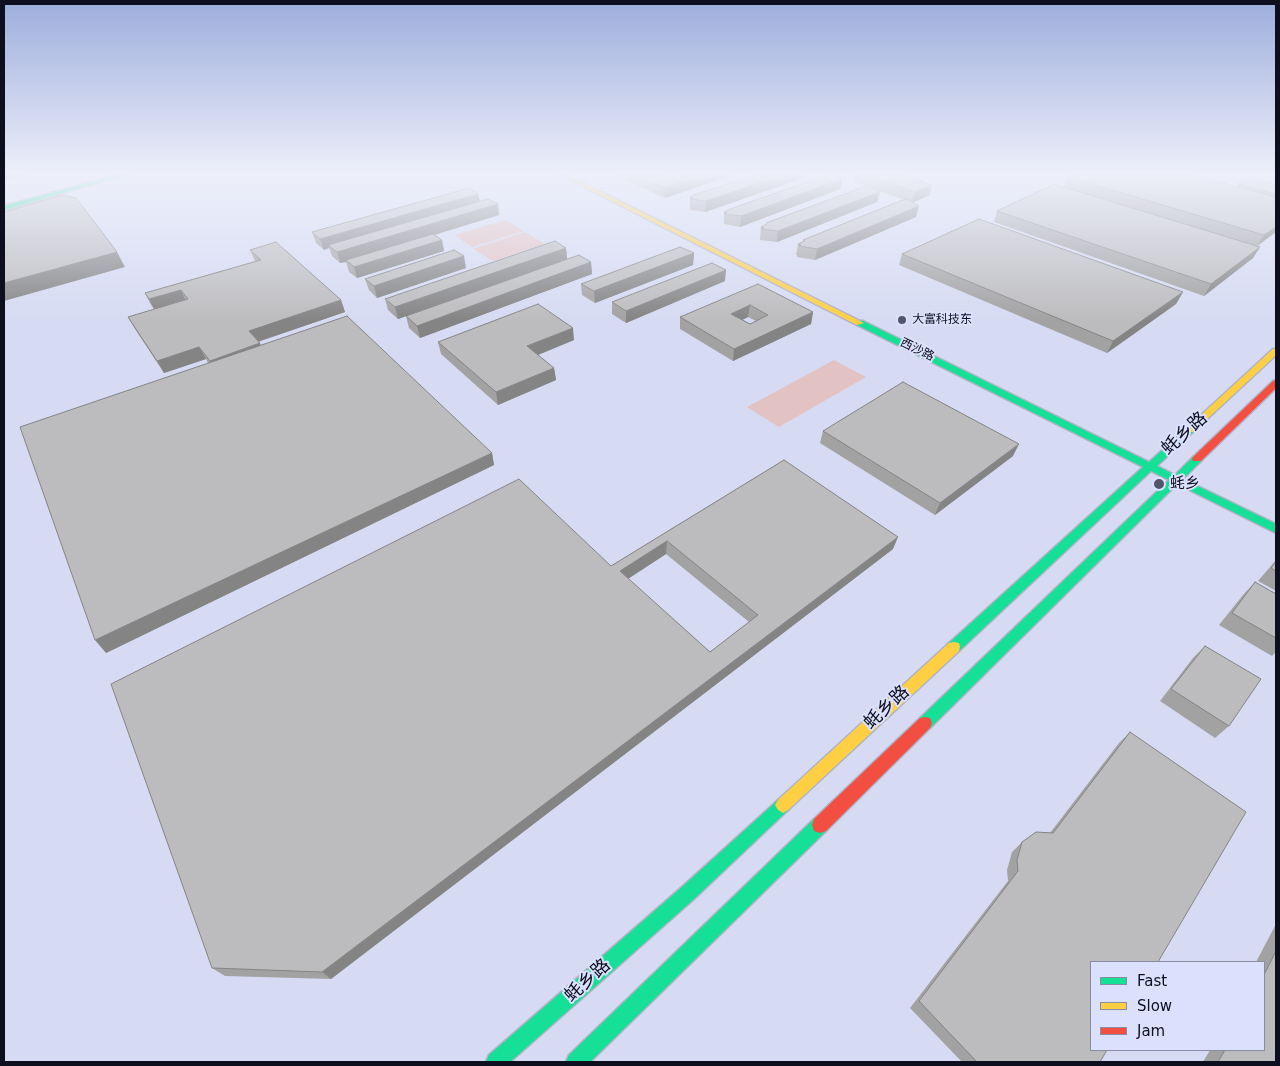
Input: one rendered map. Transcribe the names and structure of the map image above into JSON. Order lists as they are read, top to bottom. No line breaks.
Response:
{"streets":{"street":["西沙路","蚝乡路"]},"crossings":[["西沙路","蚝乡路"]],"places":["大富科技东","蚝乡"],"legend":["Fast","Slow","Jam"]}
